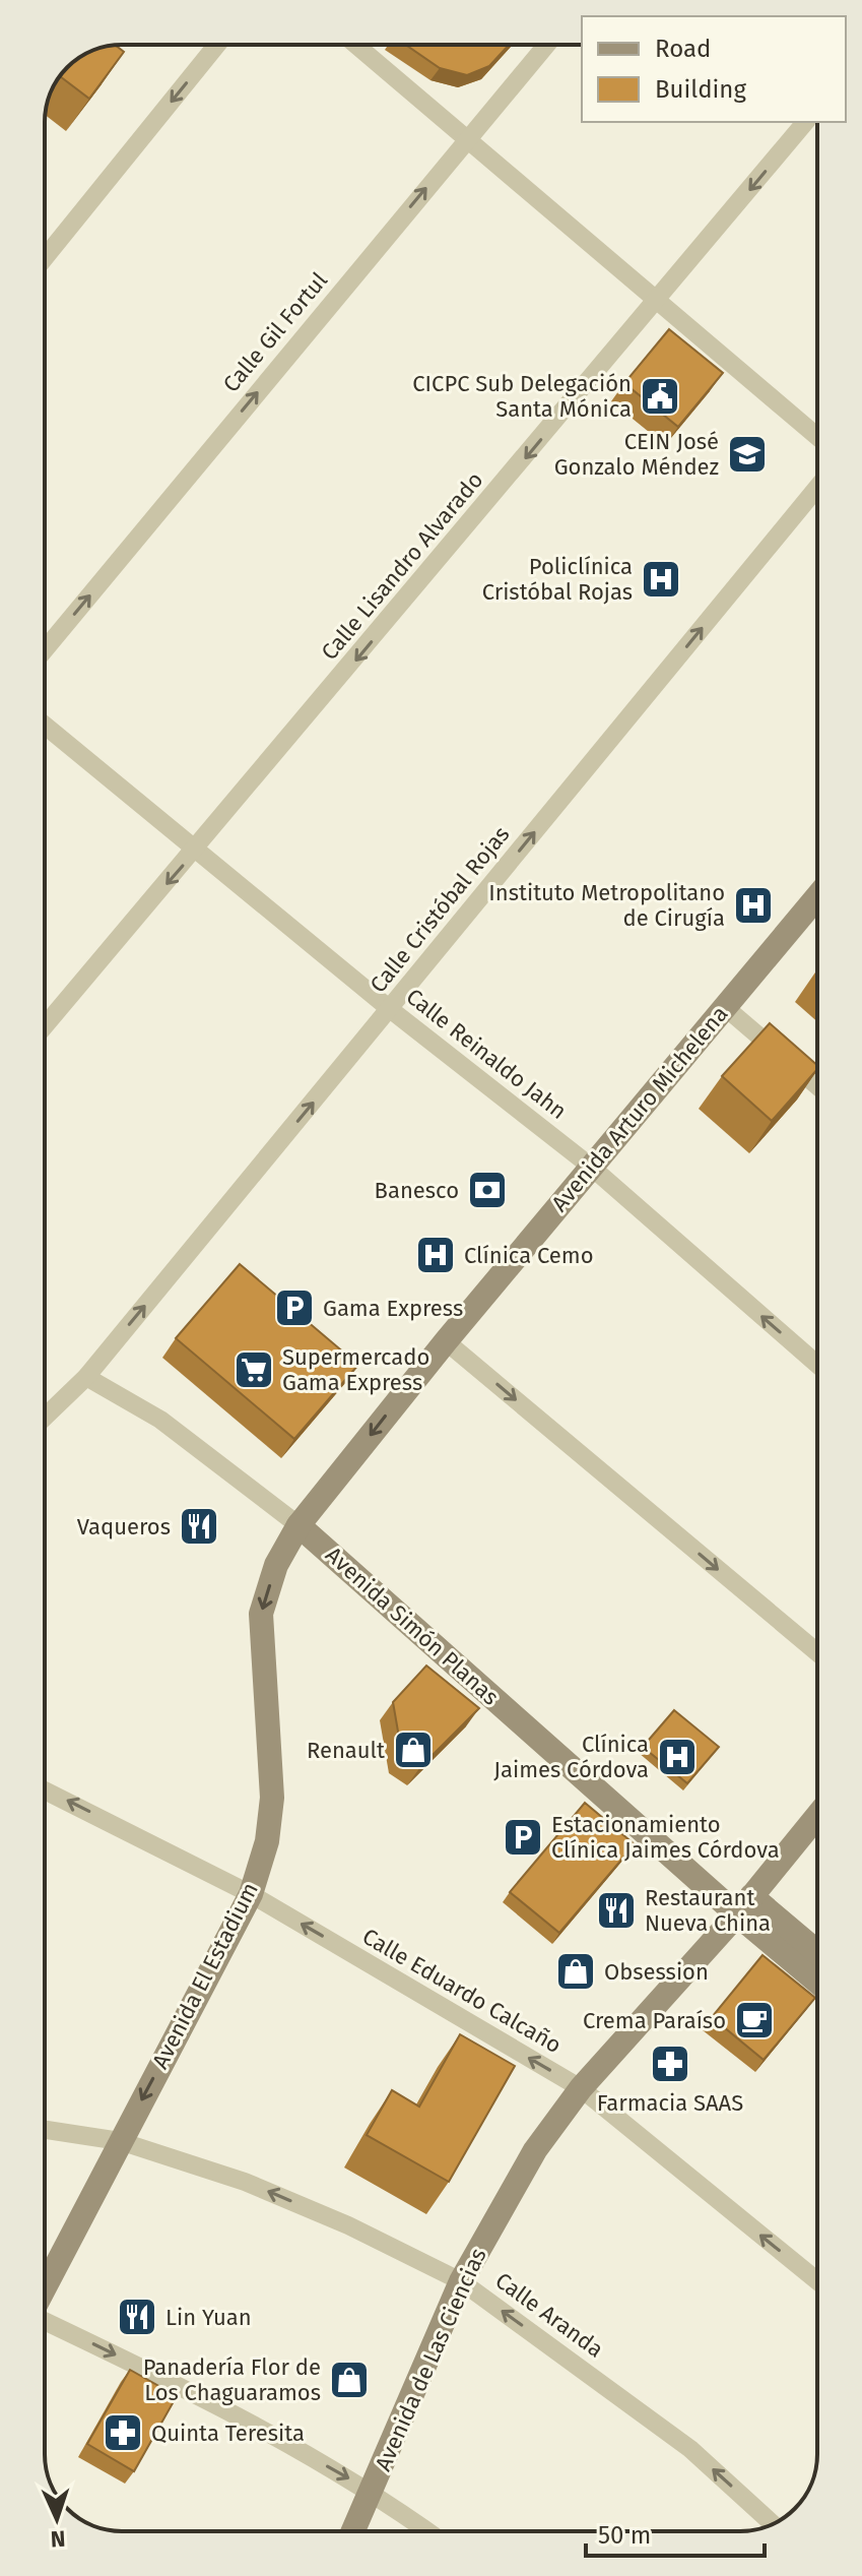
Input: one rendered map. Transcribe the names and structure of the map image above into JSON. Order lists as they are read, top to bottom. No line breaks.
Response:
{"streets":{"street":["Calle Gil Fortul","Calle Lisandro Alvarado","Calle Cristóbal Rojas","Calle Reinaldo Jahn","Avenida Arturo Michelena","Avenida Simón Planas","Avenida El Estadium","Calle Eduardo Calcaño","Calle Aranda","Avenida de Las Ciencias"]},"crossings":[["Calle Lisandro Alvarado","Calle Reinaldo Jahn"],["Calle Cristóbal Rojas","Calle Reinaldo Jahn"],["Calle Cristóbal Rojas","Avenida Simón Planas"],["Calle Reinaldo Jahn","Avenida Arturo Michelena"],["Avenida Arturo Michelena","Avenida Simón Planas"],["Avenida Arturo Michelena","Avenida El Estadium"],["Avenida Simón Planas","Avenida El Estadium"],["Avenida Simón Planas","Avenida de Las Ciencias"],["Avenida El Estadium","Calle Eduardo Calcaño"],["Avenida El Estadium","Calle Aranda"],["Calle Eduardo Calcaño","Avenida de Las Ciencias"],["Calle Aranda","Avenida de Las Ciencias"]],"one_way":["Calle Gil Fortul","Calle Lisandro Alvarado","Calle Cristóbal Rojas","Avenida El Estadium","Calle Eduardo Calcaño","Calle Aranda"],"places":{"public building":["CICPC Sub Delegación Santa Mónica"],"school or university":["CEIN José Gonzalo Méndez"],"hospital":["Policlínica Cristóbal Rojas","Instituto Metropolitano de Cirugía","Clínica Cemo","Clínica Jaimes Córdova"],"bank":["Banesco"],"parking":["Gama Express","Estacionamiento Clínica Jaimes Córdova"],"supermarket":["Supermercado Gama Express"],"restaurant":["Vaqueros","Restaurant Nueva China","Lin Yuan"],"shop":["Renault","Obsession","Panadería Flor de Los Chaguaramos"],"cafe":["Crema Paraíso"],"pharmacy":["Farmacia SAAS","Quinta Teresita"]},"legend":["Road","Building"],"scale_bar":"50 m","north":"bottom"}
